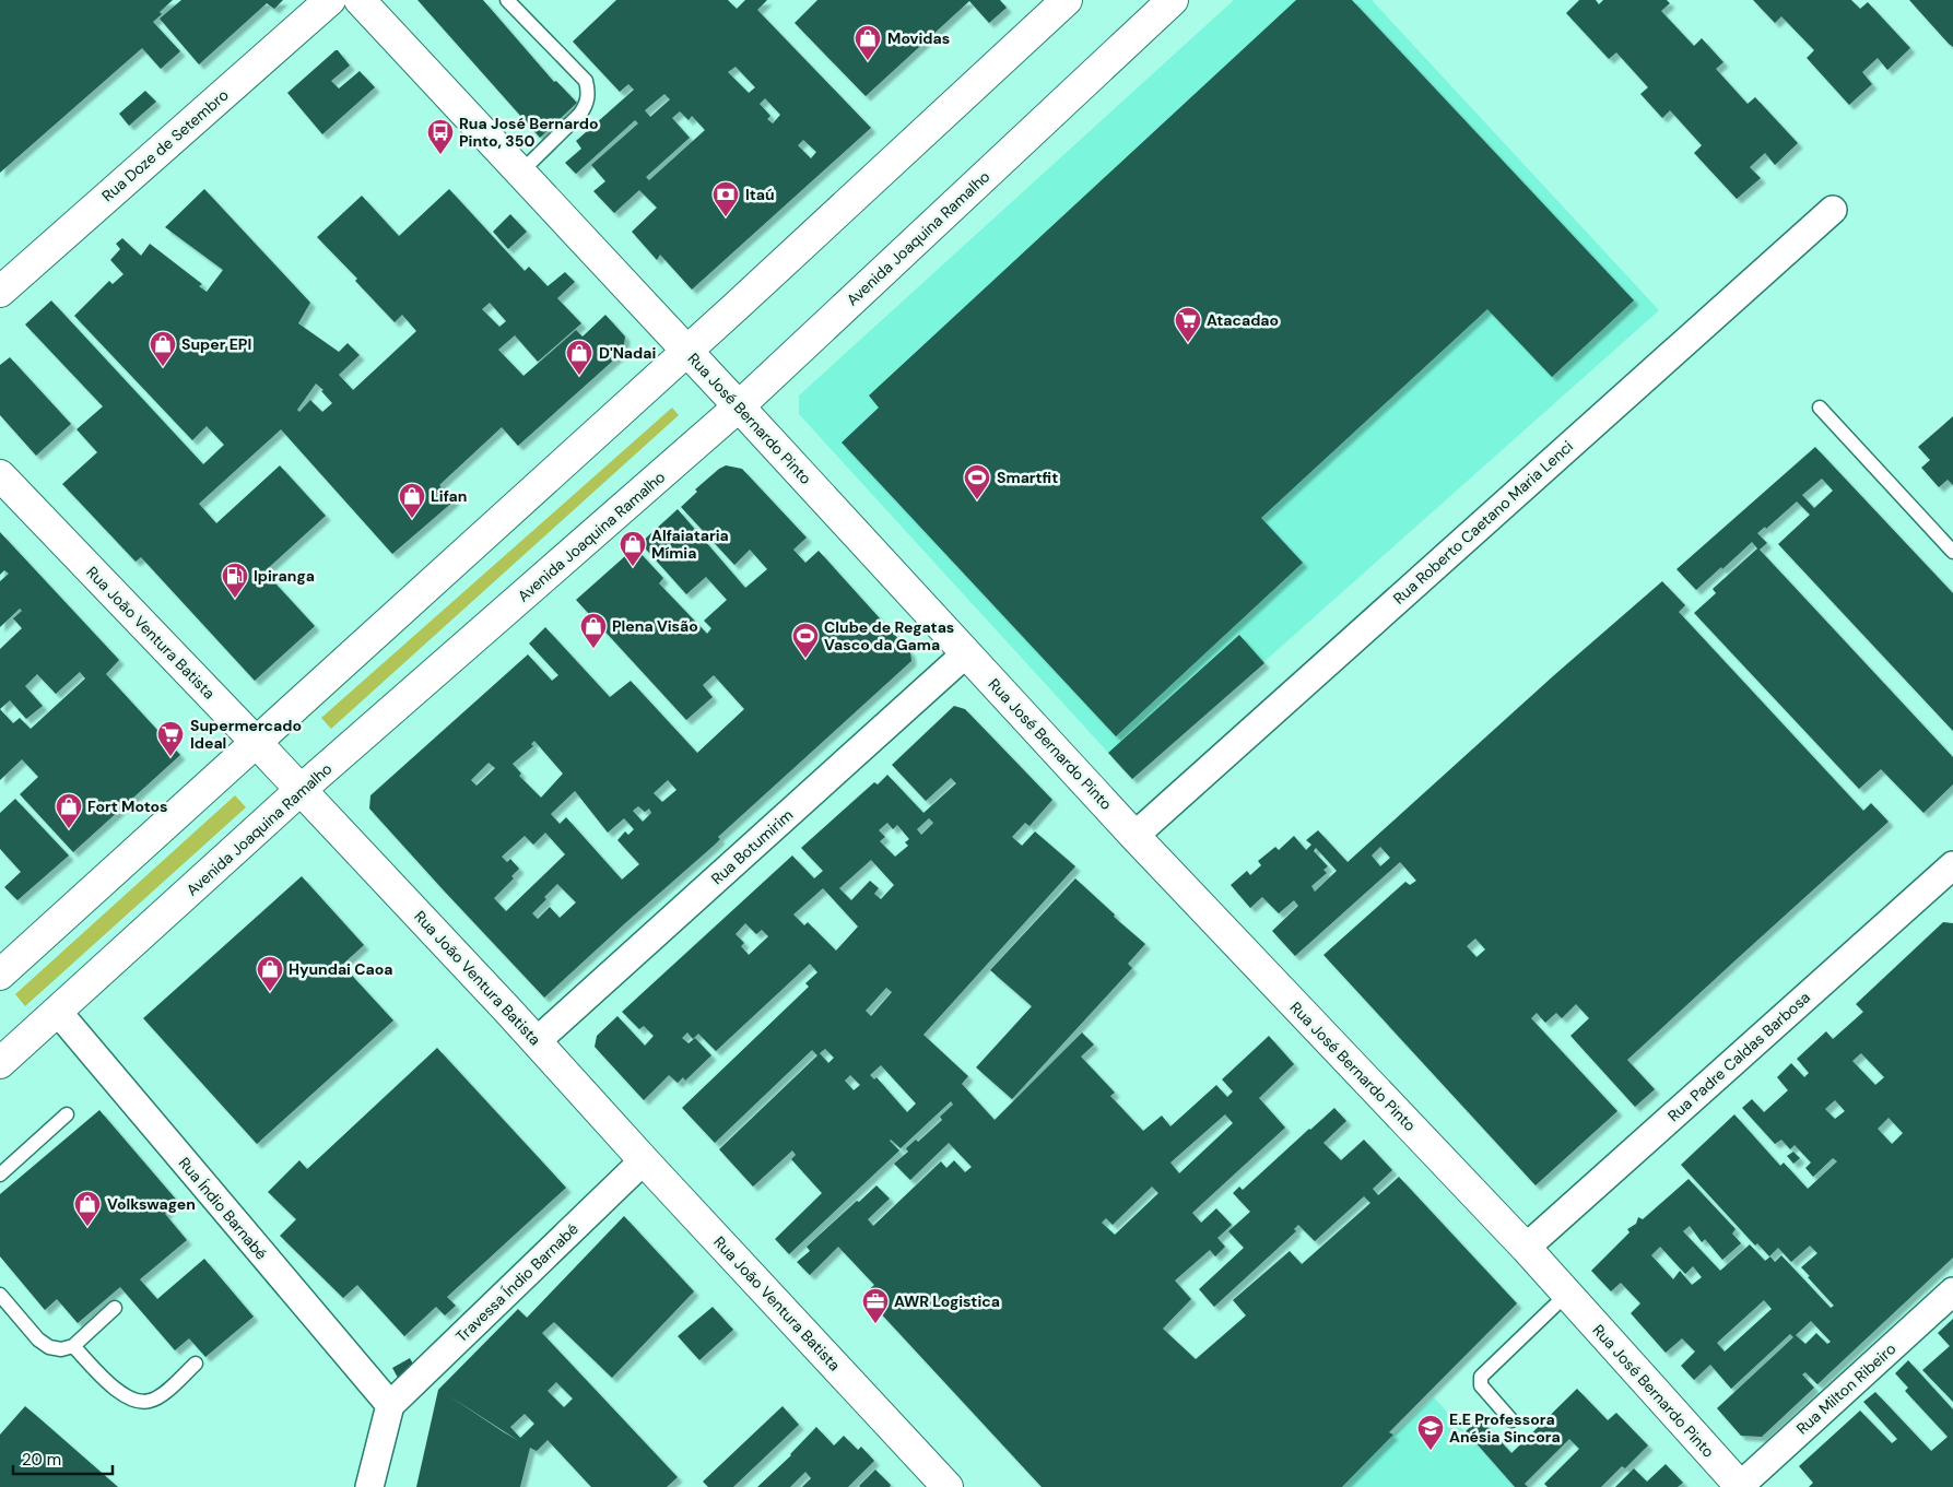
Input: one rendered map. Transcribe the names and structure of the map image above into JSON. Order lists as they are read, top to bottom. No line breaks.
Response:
{"streets":{"street":["Rua Doze de Setembro","Avenida Joaquina Ramalho","Rua José Bernardo Pinto","Rua Roberto Caetano Maria Lenci","Rua João Ventura Batista","Rua Botumirim","Rua Padre Caldas Barbosa","Rua Índio Barnabé","Travessa Índio Barnabé","Rua Milton Ribeiro"]},"crossings":[["Avenida Joaquina Ramalho","Rua José Bernardo Pinto"],["Avenida Joaquina Ramalho","Rua João Ventura Batista"],["Avenida Joaquina Ramalho","Rua Índio Barnabé"],["Rua José Bernardo Pinto","Rua Roberto Caetano Maria Lenci"],["Rua José Bernardo Pinto","Rua Botumirim"],["Rua José Bernardo Pinto","Rua Padre Caldas Barbosa"],["Rua José Bernardo Pinto","Rua Milton Ribeiro"],["Rua João Ventura Batista","Rua Botumirim"],["Rua João Ventura Batista","Travessa Índio Barnabé"],["Rua Índio Barnabé","Travessa Índio Barnabé"]],"places":{"shop":["Movidas","Super EPI","D'Nadai","Lifan","Alfaiataria Mímia","Plena Visão","Fort Motos","Hyundai Caoa","Volkswagen"],"bus stop":["Rua José Bernardo Pinto, 350"],"bank":["Itaú"],"supermarket":["Atacadao","Supermercado Ideal"],"sports":["Smartfit","Clube de Regatas Vasco da Gama"],"fuel station":["Ipiranga"],"office":["AWR Logistica"],"school or university":["E.E Professora Anésia Sincora"]},"scale_bar":"20 m"}
